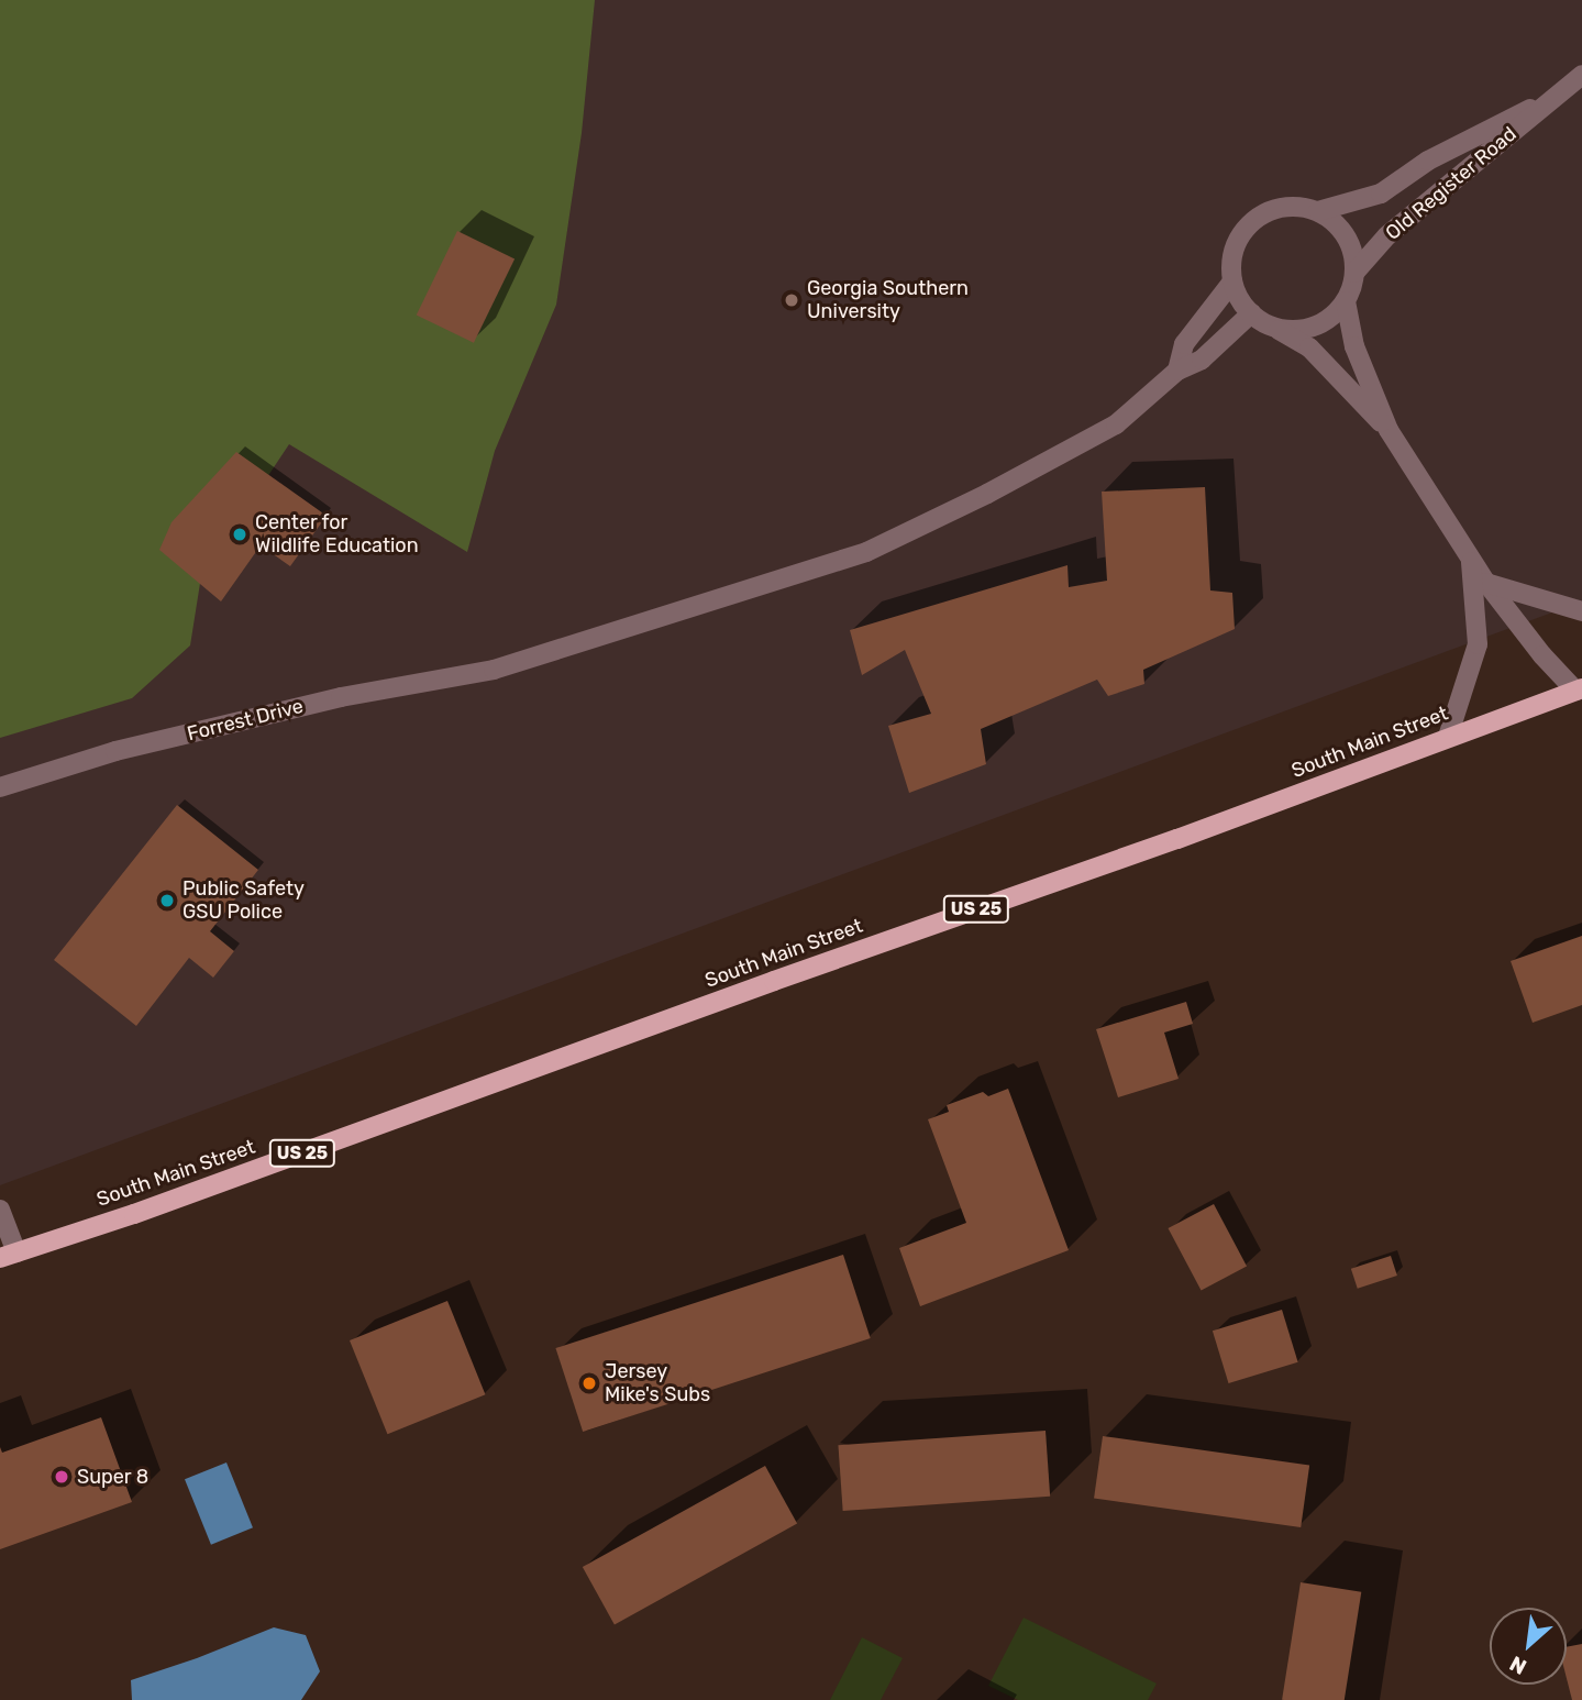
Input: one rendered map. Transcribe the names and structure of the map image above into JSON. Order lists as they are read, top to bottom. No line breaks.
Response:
{"streets":{"main road":["South Main Street","US 25"],"street":["Old Register Road","Forrest Drive"]},"crossings":[["Old Register Road","Forrest Drive"]],"places":["Georgia Southern University","Center for Wildlife Education","Public Safety GSU Police","Jersey Mike's Subs","Super 8"],"north":"bottom left"}
